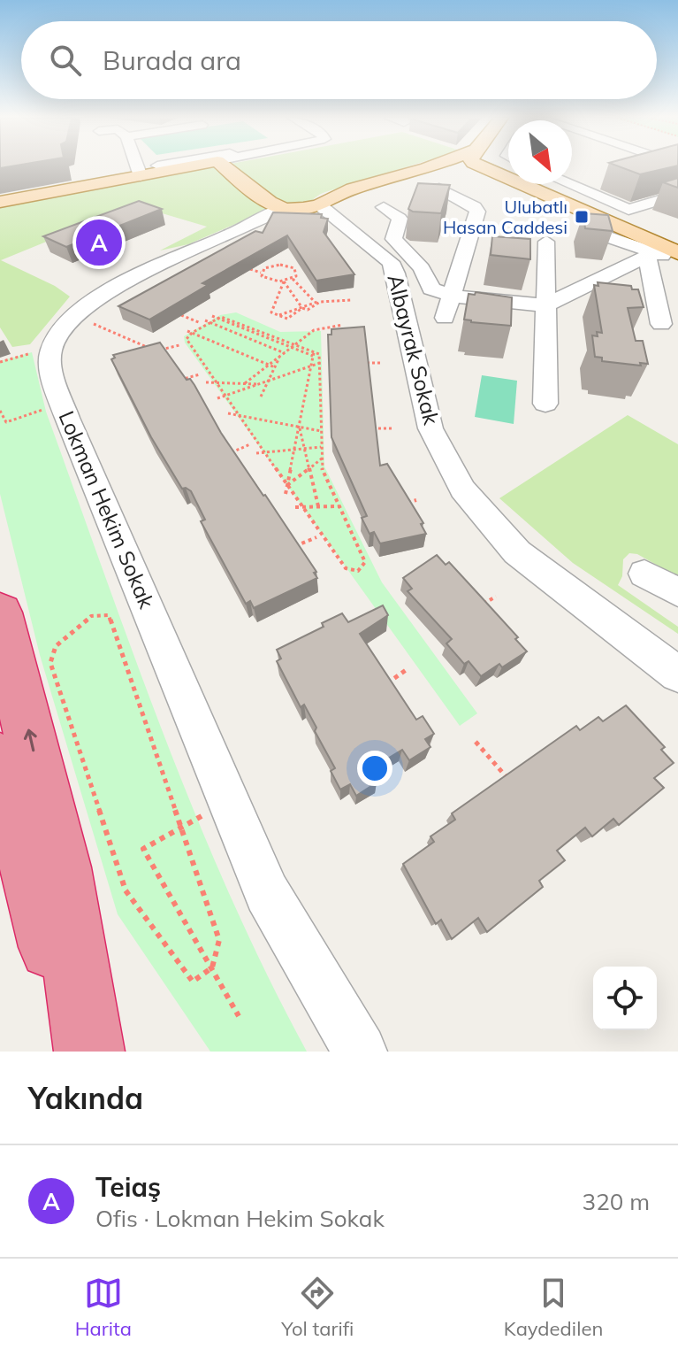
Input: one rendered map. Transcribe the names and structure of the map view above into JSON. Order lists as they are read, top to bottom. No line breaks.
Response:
{"streets":{"street":["Albayrak Sokak","Lokman Hekim Sokak"]},"places":{"transit":["Ulubatlı Hasan Caddesi"]},"north":"bottom right","page":{"search":"Burada ara","pins":"A","heading":"Yakında","list":[{"mark":"A","name":"Teiaş","note":"Ofis · Lokman Hekim Sokak","value":"320 m"}],"nav":["Harita","Yol tarifi","Kaydedilen"]}}
